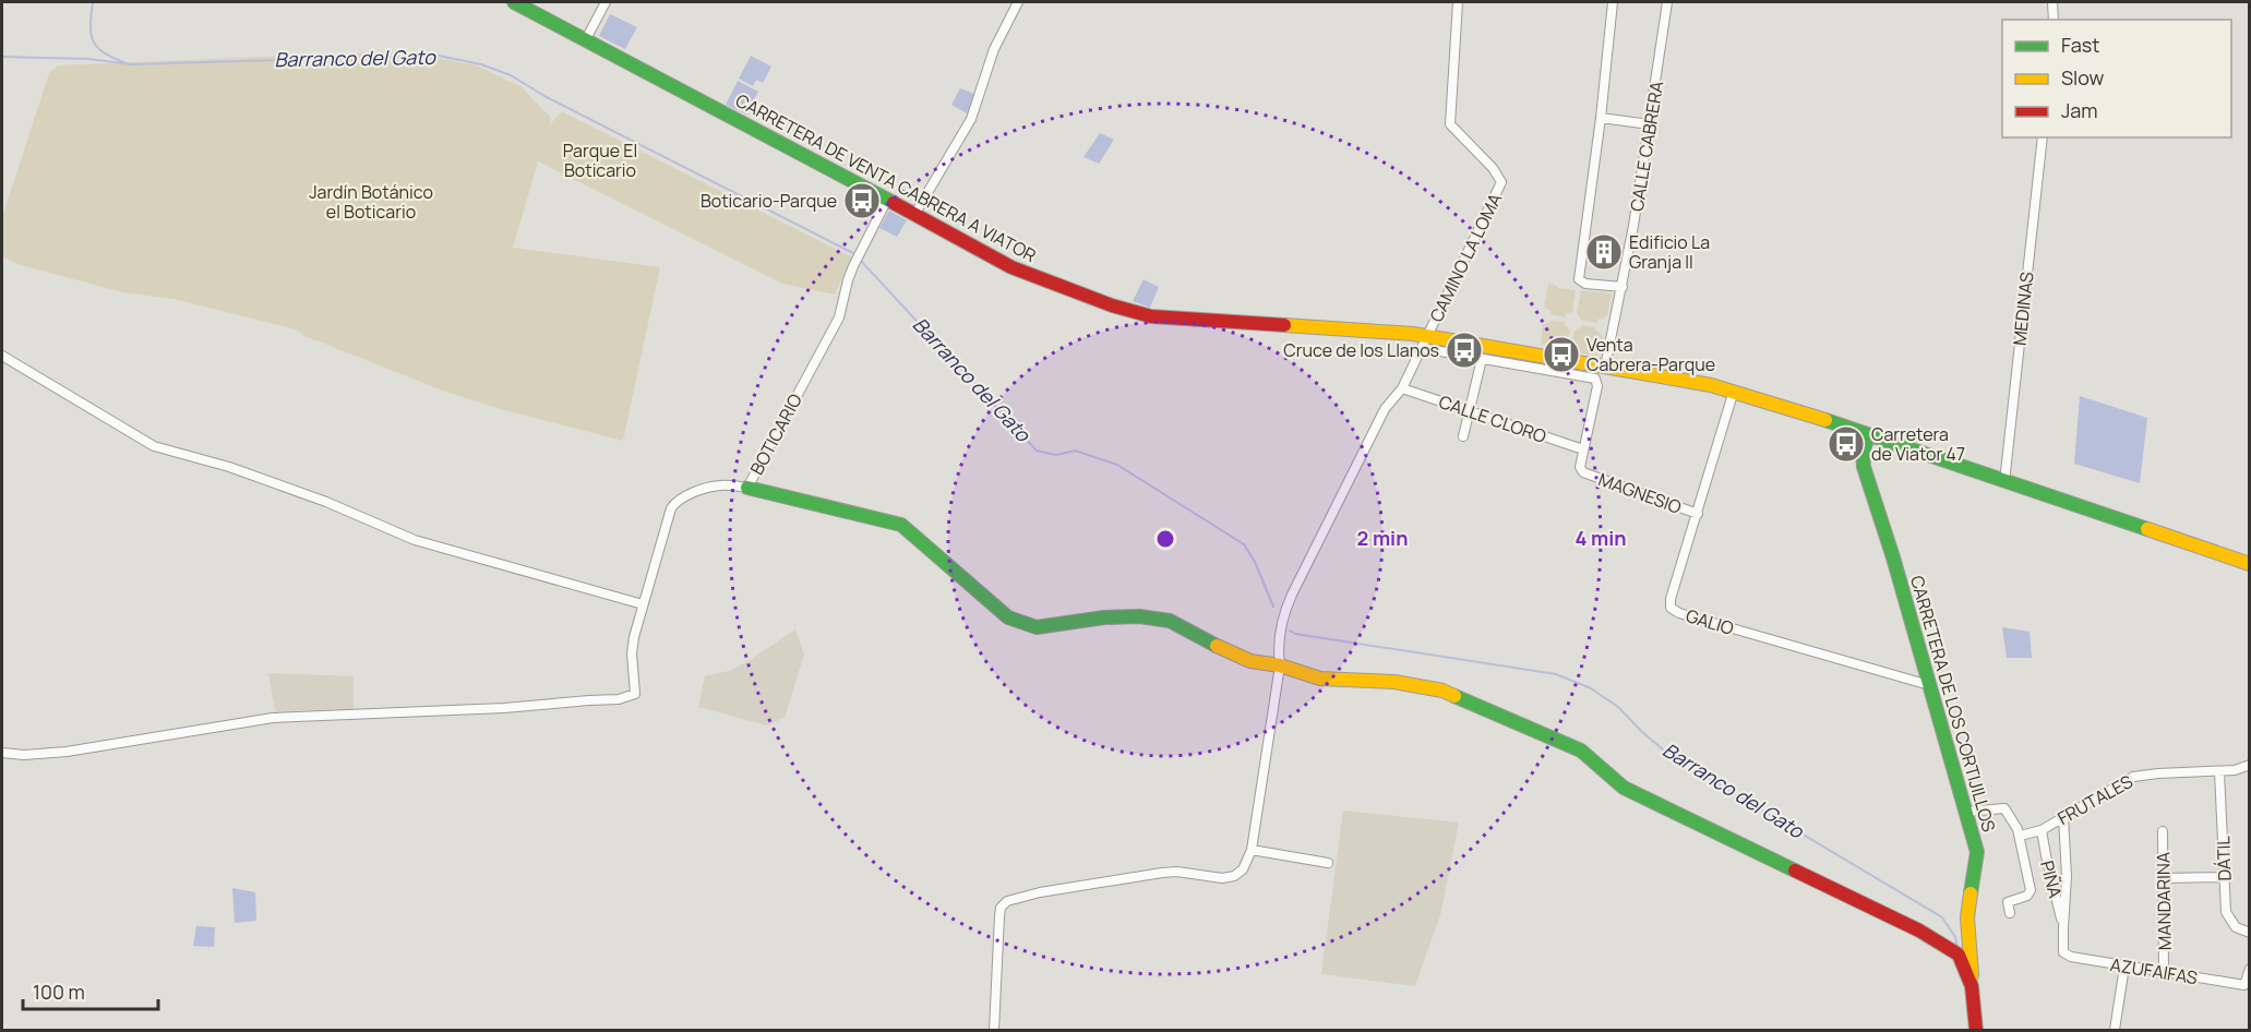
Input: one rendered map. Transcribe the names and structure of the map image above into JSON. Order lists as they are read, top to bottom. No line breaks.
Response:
{"streets":{"street":["CALLE CABRERA","CARRETERA DE VENTA CABRERA A VIATOR","CAMINO LA LOMA","MEDINAS","CALLE CLORO","BOTICARIO","MAGNESIO","GALIO","CARRETERA DE LOS CORTIJILLOS","FRUTALES","DÁTIL","PIÑA","MANDARINA","AZUFAIFAS"]},"crossings":[["CALLE CABRERA","CARRETERA DE VENTA CABRERA A VIATOR"],["CARRETERA DE VENTA CABRERA A VIATOR","CAMINO LA LOMA"],["CARRETERA DE VENTA CABRERA A VIATOR","MEDINAS"],["CARRETERA DE VENTA CABRERA A VIATOR","BOTICARIO"],["CARRETERA DE VENTA CABRERA A VIATOR","GALIO"],["CARRETERA DE VENTA CABRERA A VIATOR","CARRETERA DE LOS CORTIJILLOS"],["CALLE CLORO","MAGNESIO"],["MAGNESIO","GALIO"],["GALIO","CARRETERA DE LOS CORTIJILLOS"],["FRUTALES","DÁTIL"],["FRUTALES","PIÑA"],["PIÑA","AZUFAIFAS"],["MANDARINA","AZUFAIFAS"]],"water":["Barranco del Gato"],"parks":["Parque El Boticario","Jardín Botánico el Boticario"],"places":{"bus stop":["Boticario-Parque","Cruce de los Llanos","Venta Cabrera-Parque","Carretera de Viator 47"],"building":["Edificio La Granja II"]},"legend":["Fast","Slow","Jam"],"scale_bar":"100 m","rings":["2 min","4 min"]}
